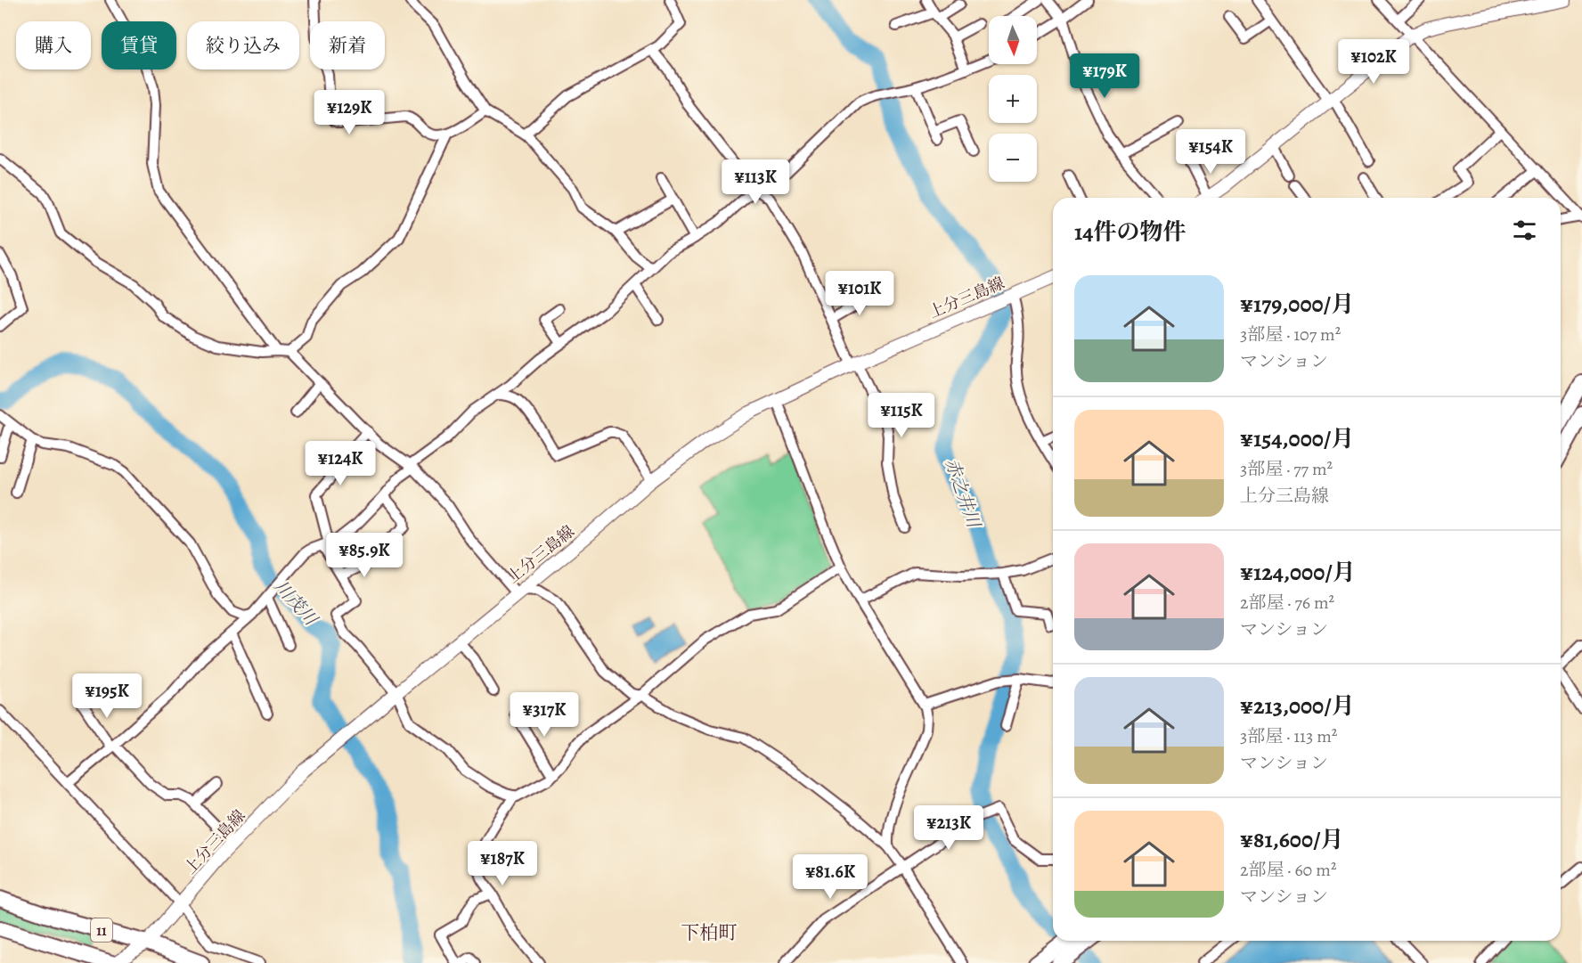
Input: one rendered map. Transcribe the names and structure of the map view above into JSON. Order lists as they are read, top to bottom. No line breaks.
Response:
{"streets":{"highway":["11"],"main road":["上分三島線"]},"crossings":[["上分三島線","11"]],"districts":["下柏町"],"water":["赤之井川","川茂川"],"north":"bottom","page":{"map_buttons":["+","−"],"chip":["購入","賃貸","絞り込み","新着"],"price":["¥102K","¥179K","¥129K","¥154K","¥113K","¥101K","¥115K","¥124K","¥85.9K","¥195K","¥317K","¥213K","¥187K","¥81.6K"],"heading":"14件の物件","list":[{"name":"¥179,000/月","note":"3部屋 · 107 m² · マンション"},{"name":"¥154,000/月","note":"3部屋 · 77 m² · 上分三島線"},{"name":"¥124,000/月","note":"2部屋 · 76 m² · マンション"},{"name":"¥213,000/月","note":"3部屋 · 113 m² · マンション"},{"name":"¥81,600/月","note":"2部屋 · 60 m² · マンション"}]}}
